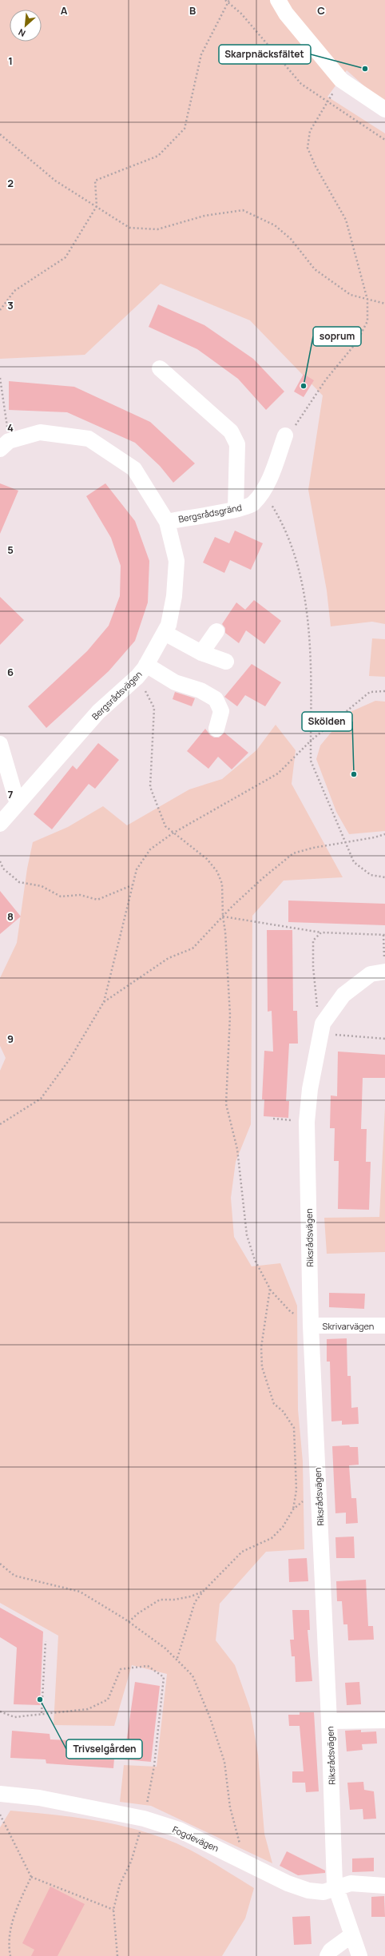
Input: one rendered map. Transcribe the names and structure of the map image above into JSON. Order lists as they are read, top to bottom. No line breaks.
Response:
{"streets":{"street":["Bergsrådsgränd","Bergsrådsvägen","Riksrådsvägen","Skrivarvägen","Fogdevägen"]},"crossings":[["Bergsrådsgränd","Bergsrådsvägen"],["Riksrådsvägen","Skrivarvägen"],["Riksrådsvägen","Fogdevägen"]],"places":["Skarpnäcksfältet","soprum","Skölden","Trivselgården"],"north":"bottom left","grid":{"columns":["A","B","C"],"rows":["1","2","3","4","5","6","7","8","9"]}}
